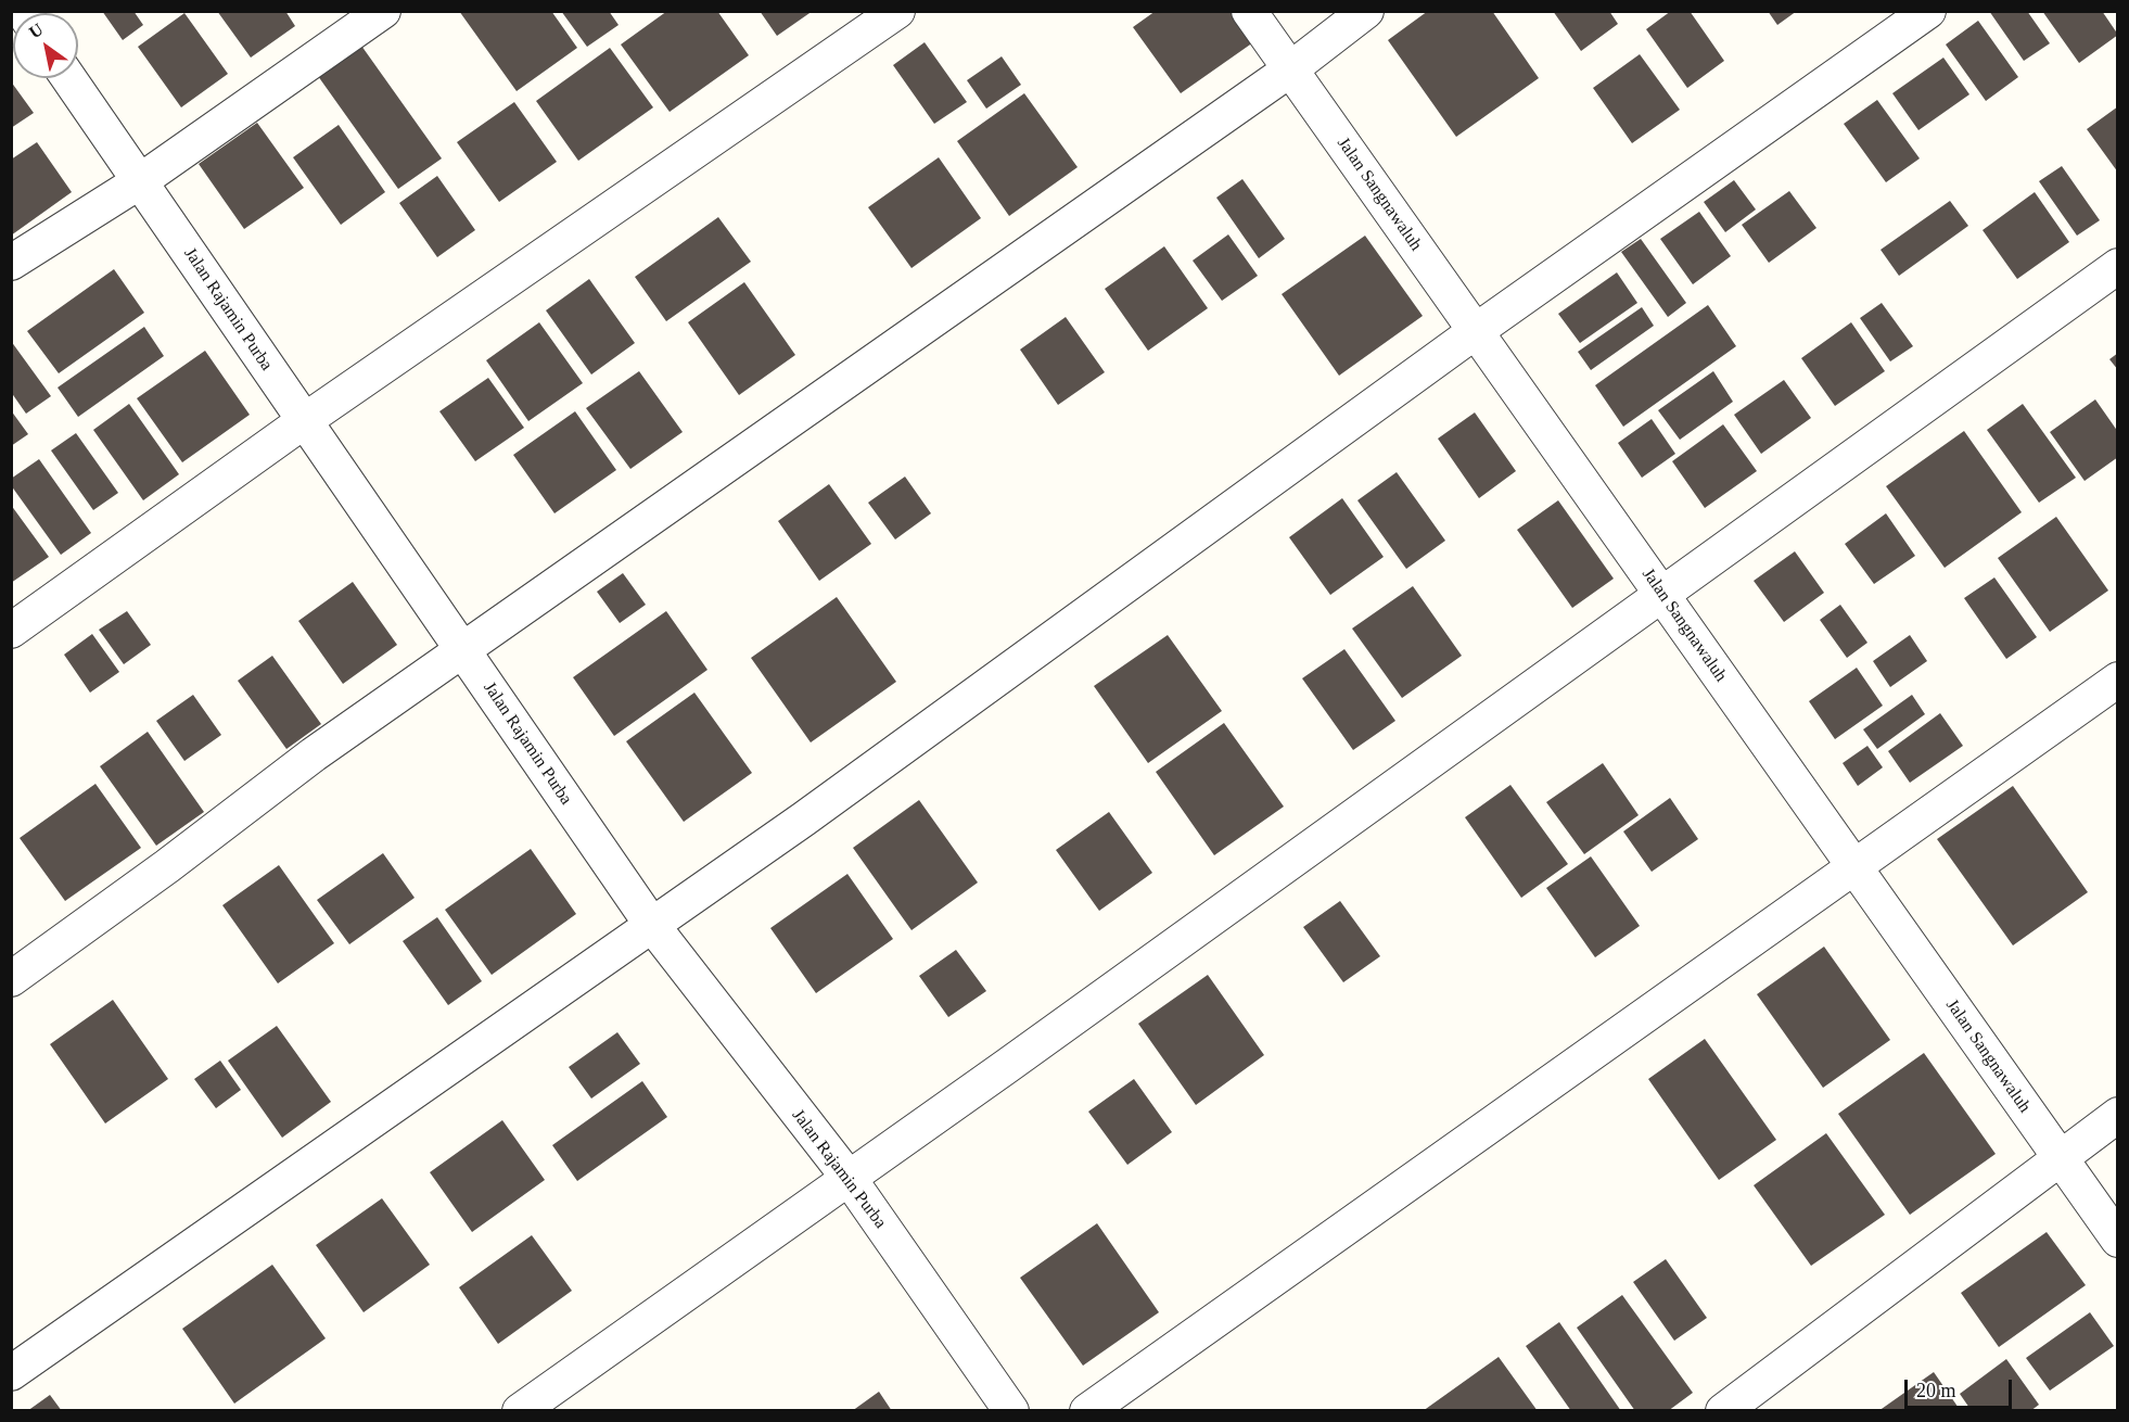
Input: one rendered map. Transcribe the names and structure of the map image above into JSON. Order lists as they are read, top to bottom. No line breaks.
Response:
{"streets":{"street":["Jalan Sangnawaluh","Jalan Rajamin Purba"]},"scale_bar":"20 m","north":"top left"}
